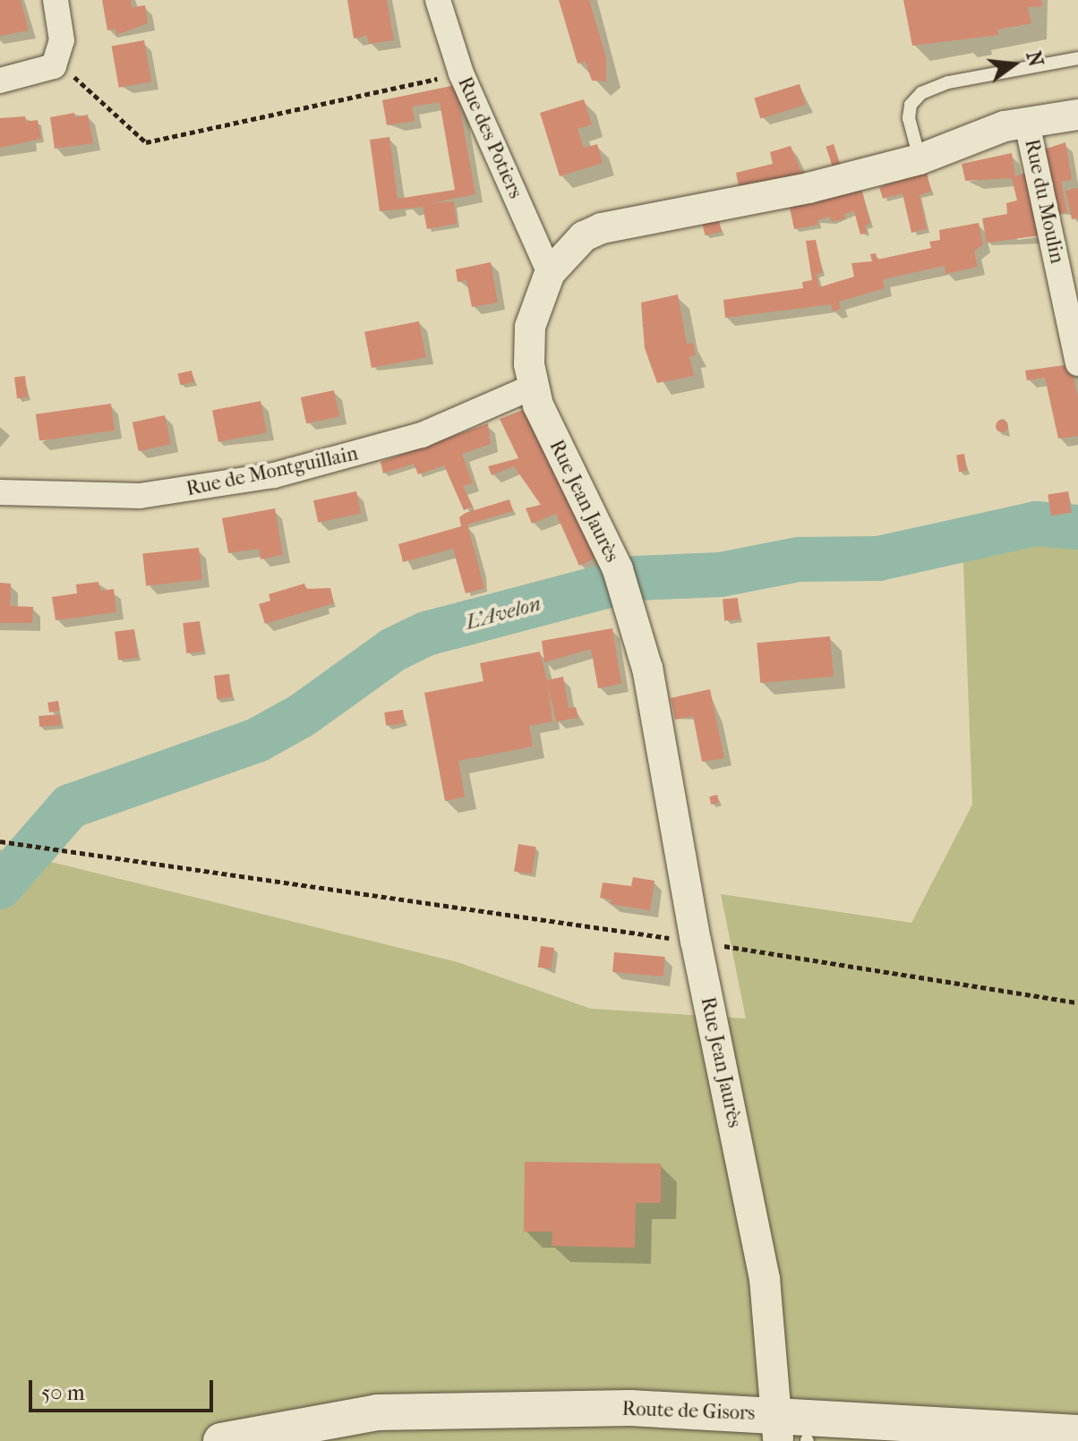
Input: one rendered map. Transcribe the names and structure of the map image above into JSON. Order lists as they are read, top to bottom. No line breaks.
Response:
{"streets":{"main road":["Route de Gisors"],"street":["Rue des Potiers","Rue du Moulin","Rue de Montguillain","Rue Jean Jaurès"]},"crossings":[["Rue des Potiers","Rue Jean Jaurès"],["Rue du Moulin","Rue Jean Jaurès"],["Rue de Montguillain","Rue Jean Jaurès"],["Rue Jean Jaurès","Route de Gisors"]],"water":["L'Avelon"],"scale_bar":"50 m","north":"right"}
